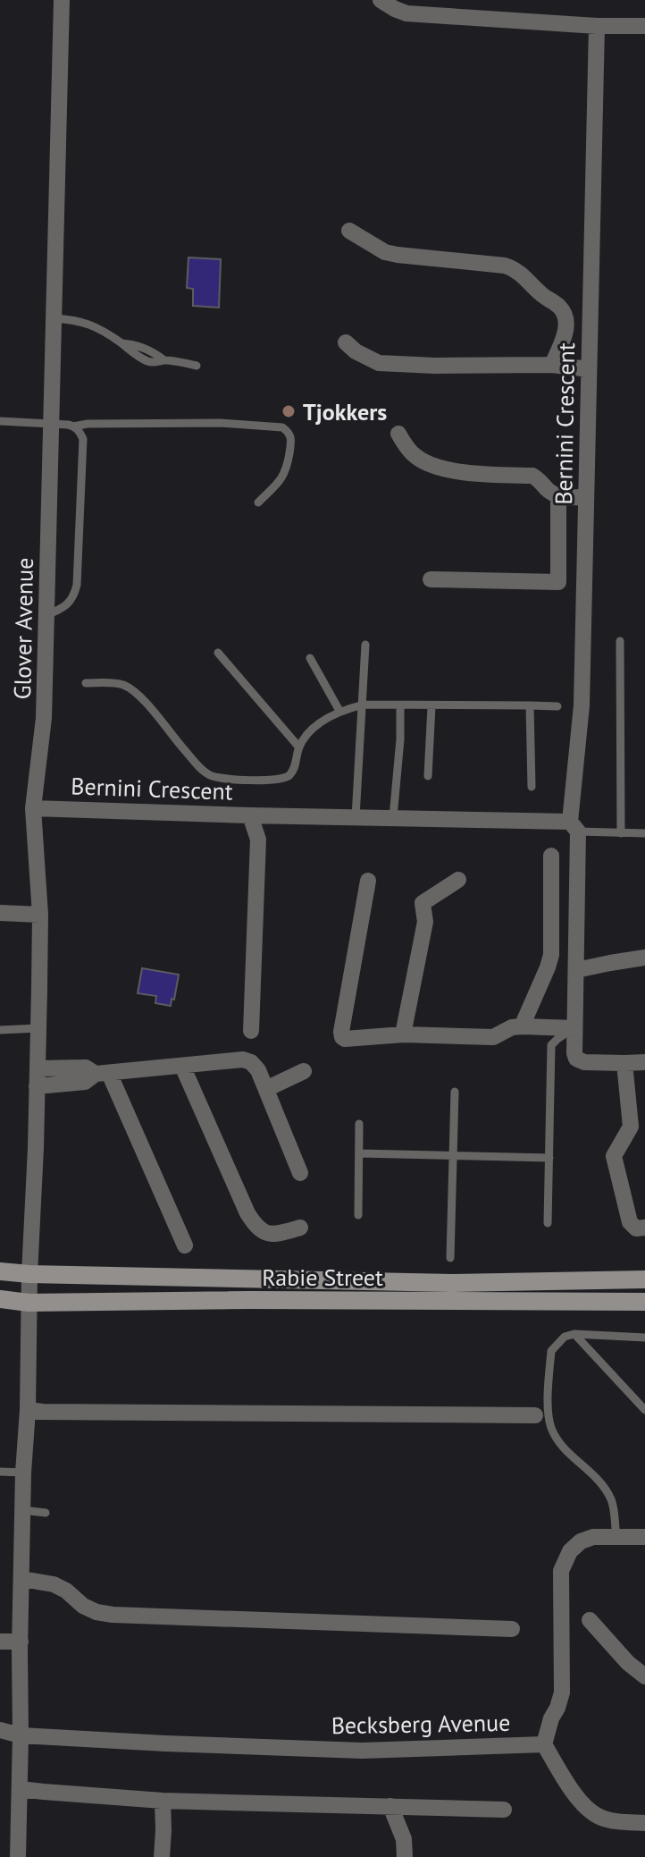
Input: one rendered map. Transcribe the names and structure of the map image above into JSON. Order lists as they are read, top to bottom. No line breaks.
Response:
{"streets":{"main road":["Rabie Street"],"street":["Bernini Crescent","Glover Avenue","Becksberg Avenue"]},"crossings":[["Bernini Crescent","Glover Avenue"],["Glover Avenue","Rabie Street"],["Glover Avenue","Becksberg Avenue"]],"places":["Tjokkers"]}
